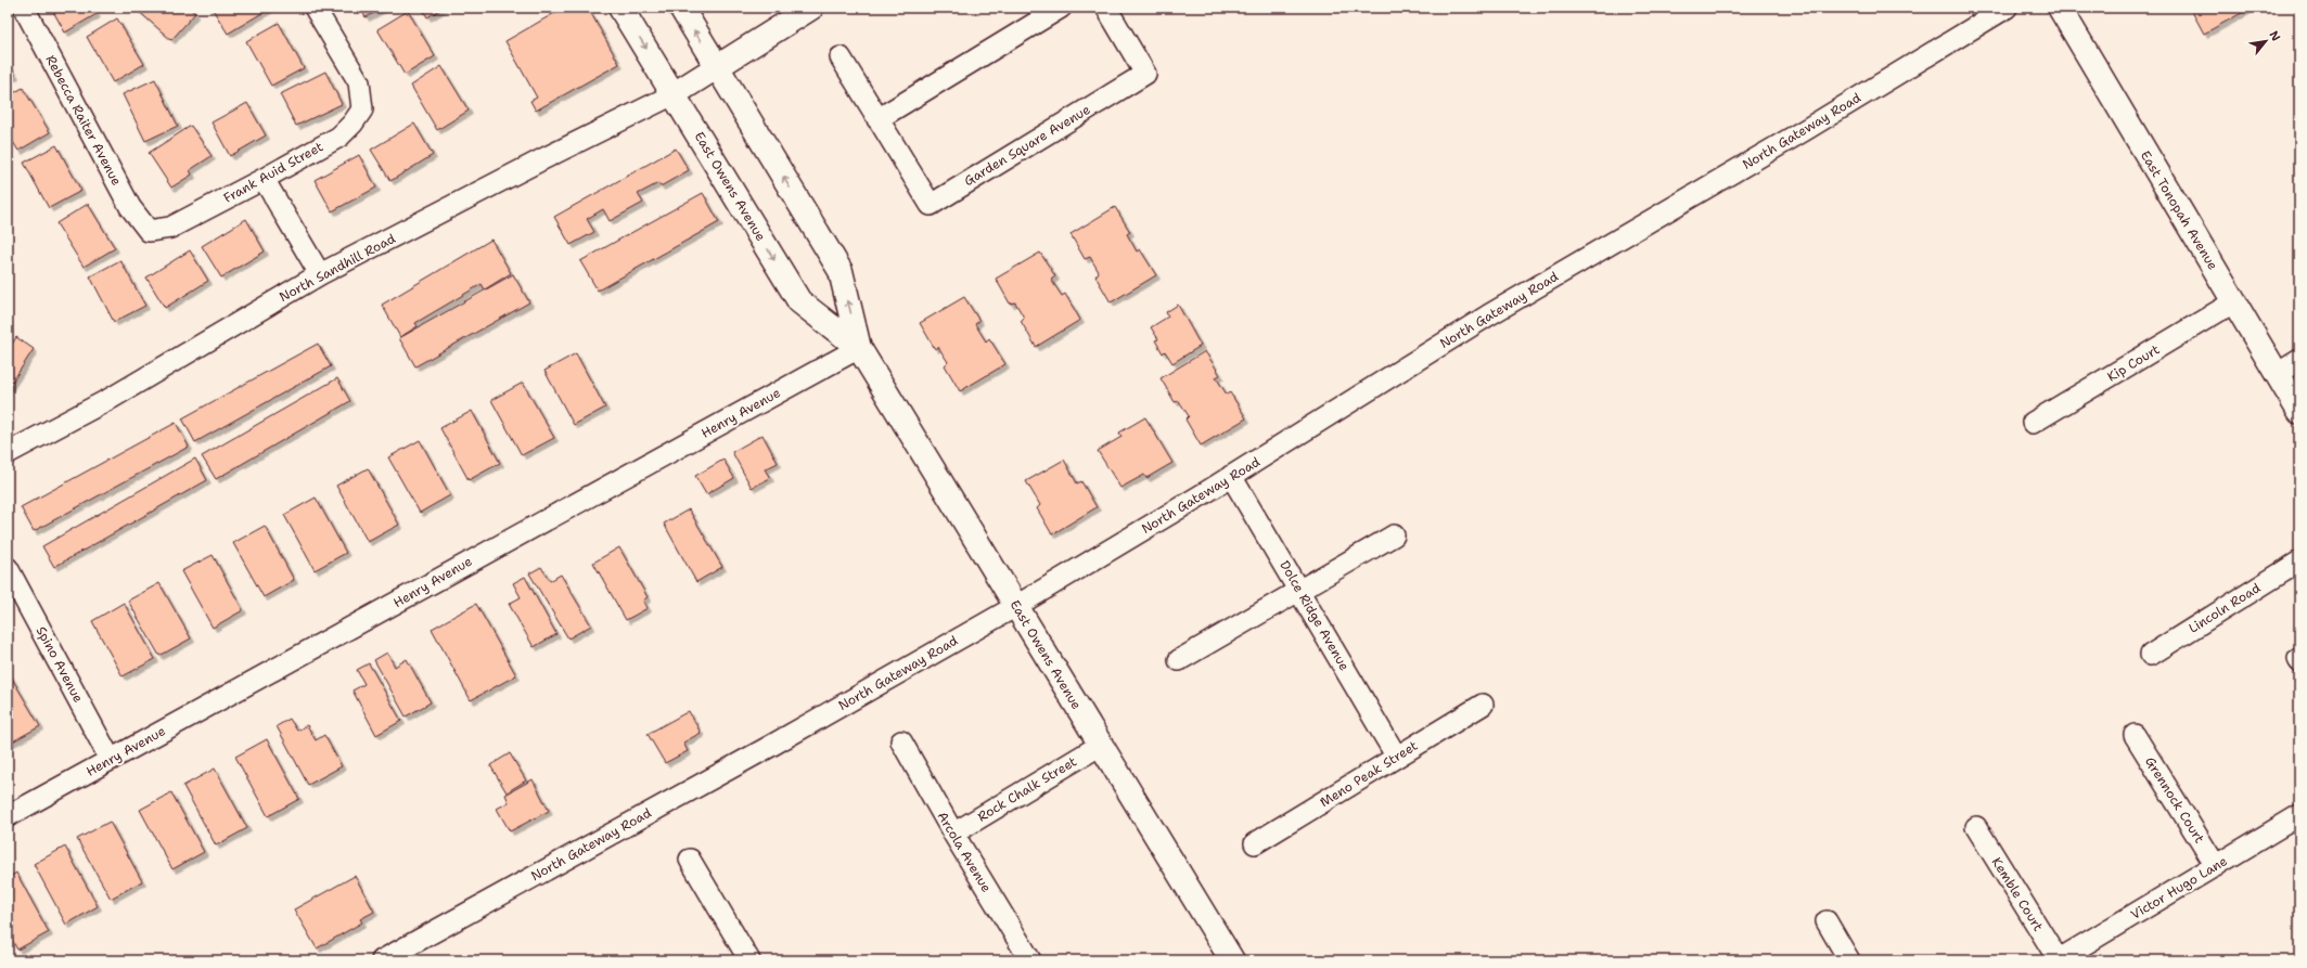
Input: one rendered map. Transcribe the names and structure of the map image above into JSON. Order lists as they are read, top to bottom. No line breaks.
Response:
{"streets":{"main road":["East Owens Avenue","East Tonopah Avenue"],"street":["Rebecca Raiter Avenue","North Gateway Road","Garden Square Avenue","Frank Auid Street","North Sandhill Road","Kip Court","Henry Avenue","Lincoln Road","Dolce Ridge Avenue","Spino Avenue","Meno Peak Street","Rock Chalk Street","Grennock Court","Arcola Avenue","Victor Hugo Lane","Kemble Court"]},"crossings":[["Rebecca Raiter Avenue","Frank Auid Street"],["North Gateway Road","East Owens Avenue"],["North Gateway Road","Dolce Ridge Avenue"],["East Owens Avenue","North Sandhill Road"],["East Owens Avenue","Henry Avenue"],["East Owens Avenue","Rock Chalk Street"],["East Tonopah Avenue","Kip Court"],["Henry Avenue","Spino Avenue"],["Dolce Ridge Avenue","Meno Peak Street"],["Rock Chalk Street","Arcola Avenue"],["Grennock Court","Victor Hugo Lane"],["Victor Hugo Lane","Kemble Court"]],"north":"top right"}
